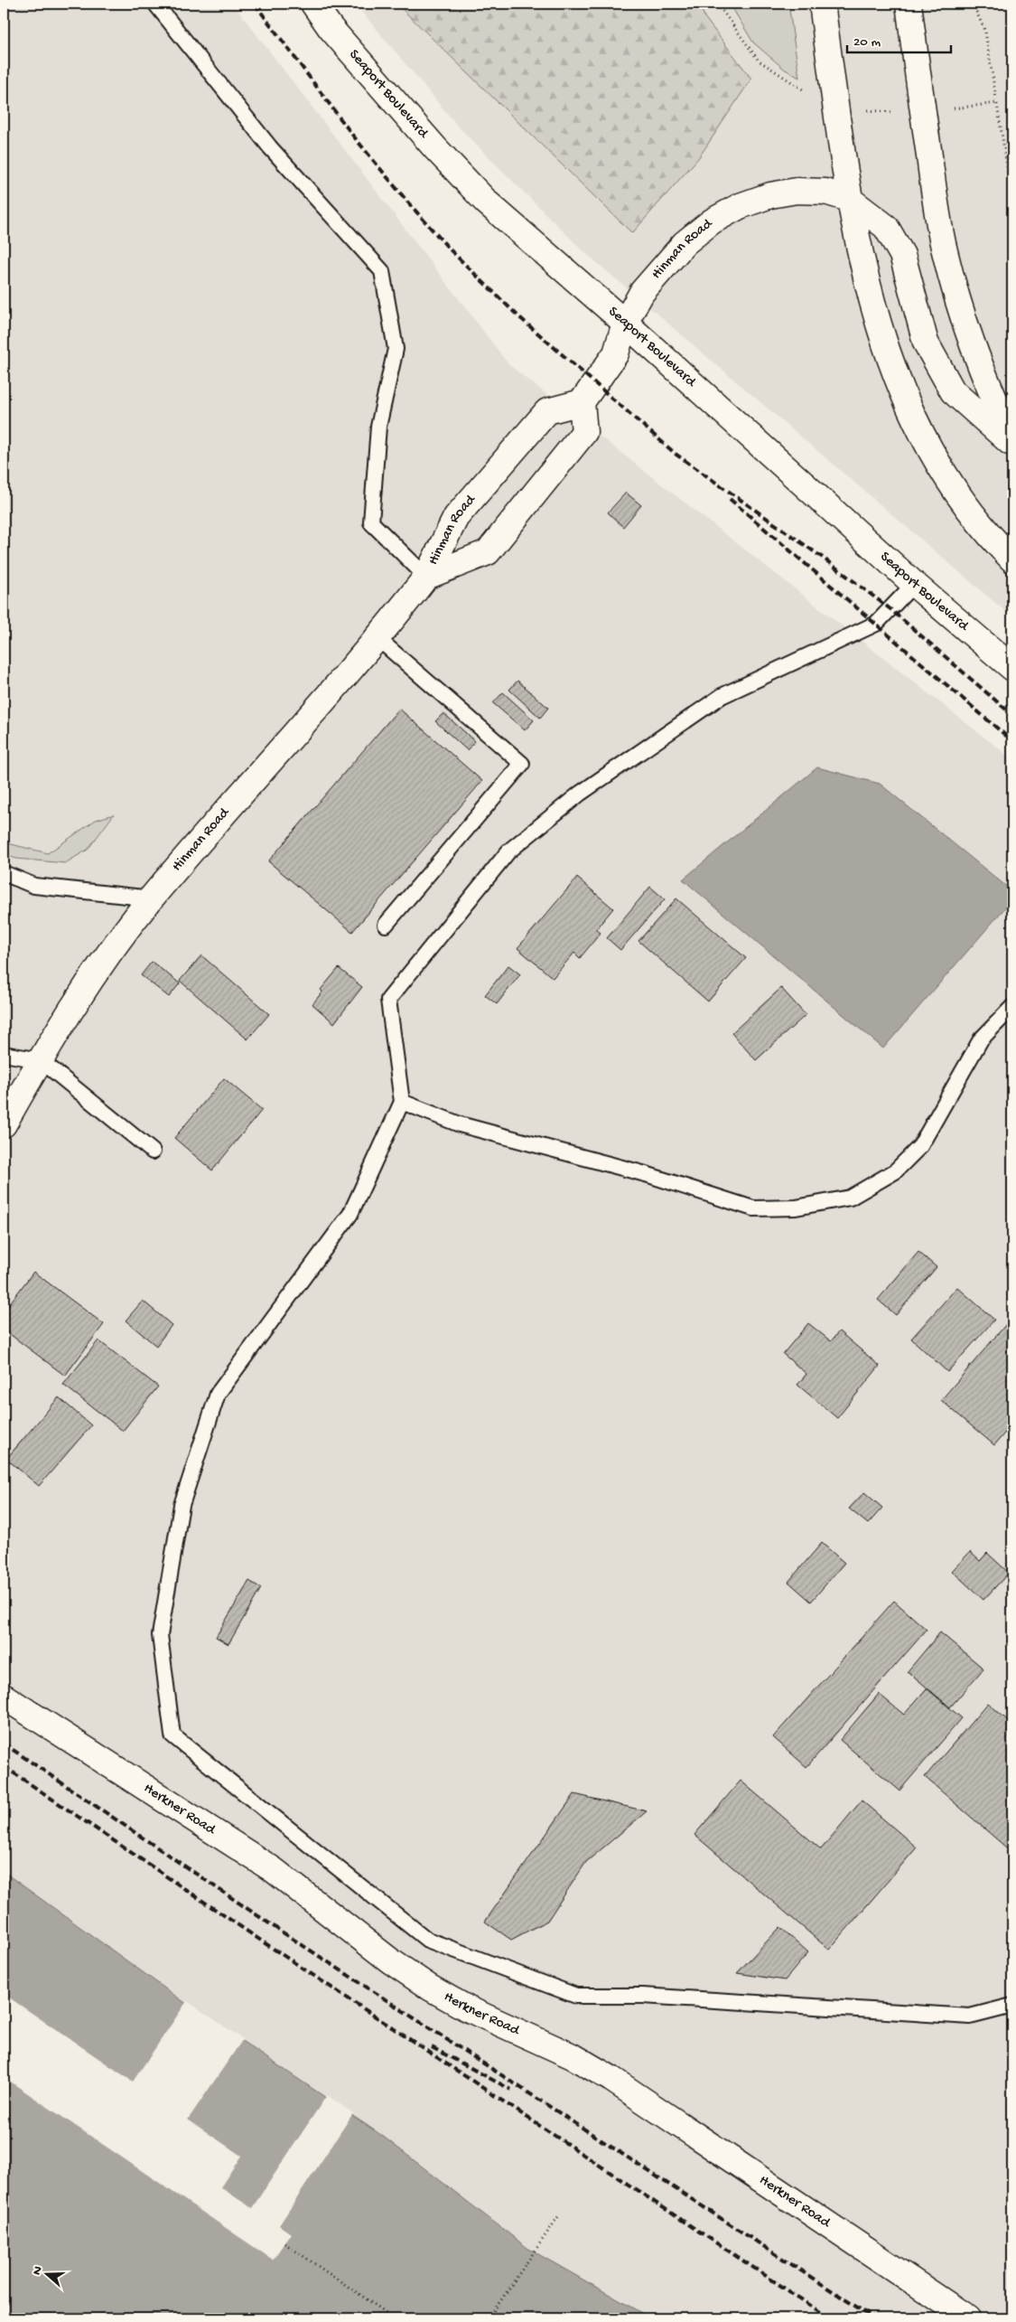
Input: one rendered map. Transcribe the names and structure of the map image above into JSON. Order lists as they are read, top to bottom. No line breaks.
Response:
{"streets":{"street":["Seaport Boulevard","Hinman Road","Herkner Road"]},"crossings":[["Seaport Boulevard","Hinman Road"]],"scale_bar":"20 m","north":"left"}
